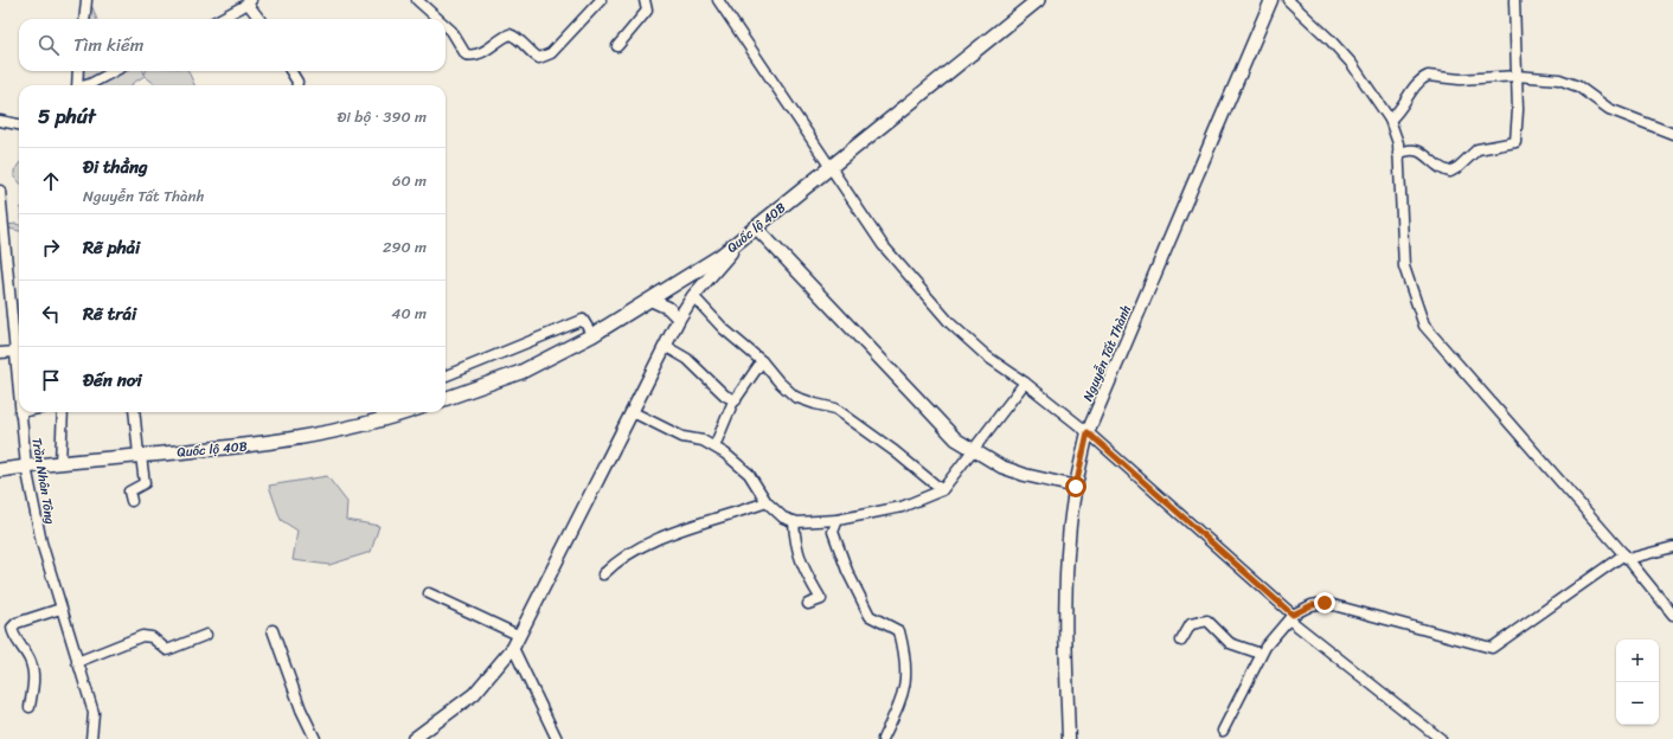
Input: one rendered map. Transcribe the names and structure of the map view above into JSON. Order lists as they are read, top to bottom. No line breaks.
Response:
{"streets":{"highway":["Quốc lộ 40B"],"main road":["Nguyễn Tất Thành"],"street":["Trần Nhân Tông"]},"crossings":[["Quốc lộ 40B","Trần Nhân Tông"]],"page":{"search":"Tìm kiếm","heading":["5 phút","Đi bộ · 390 m"],"list":[["Đi thẳng","Nguyễn Tất Thành","60 m"],["Rẽ phải","290 m"],["Rẽ trái","40 m"],"Đến nơi"],"map_buttons":["+","−"]}}
